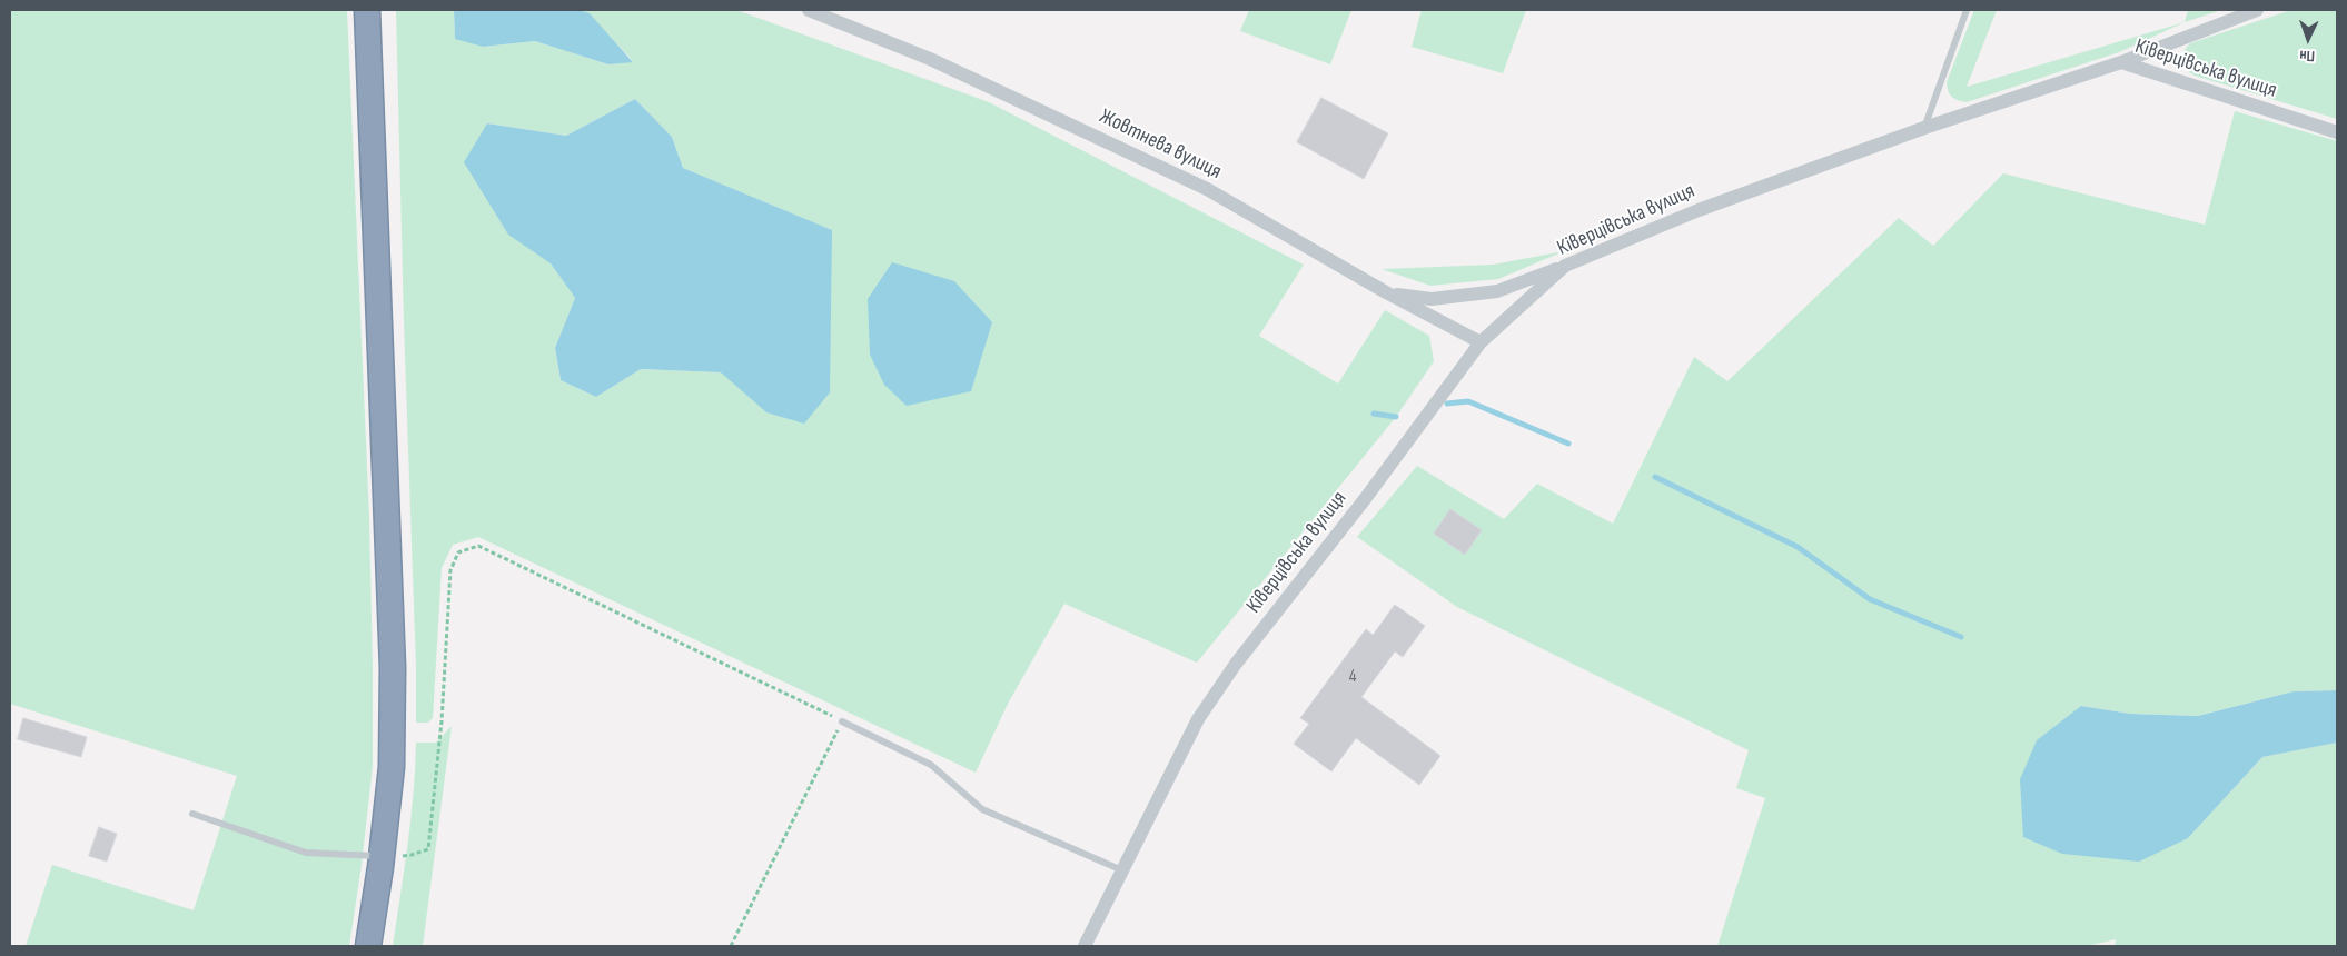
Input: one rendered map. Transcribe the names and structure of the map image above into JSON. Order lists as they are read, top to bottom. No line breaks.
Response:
{"streets":{"street":["Ківерцівська вулиця","Жовтнева вулиця"]},"crossings":[["Ківерцівська вулиця","Жовтнева вулиця"]],"house_numbers":["4"],"north":"bottom"}
